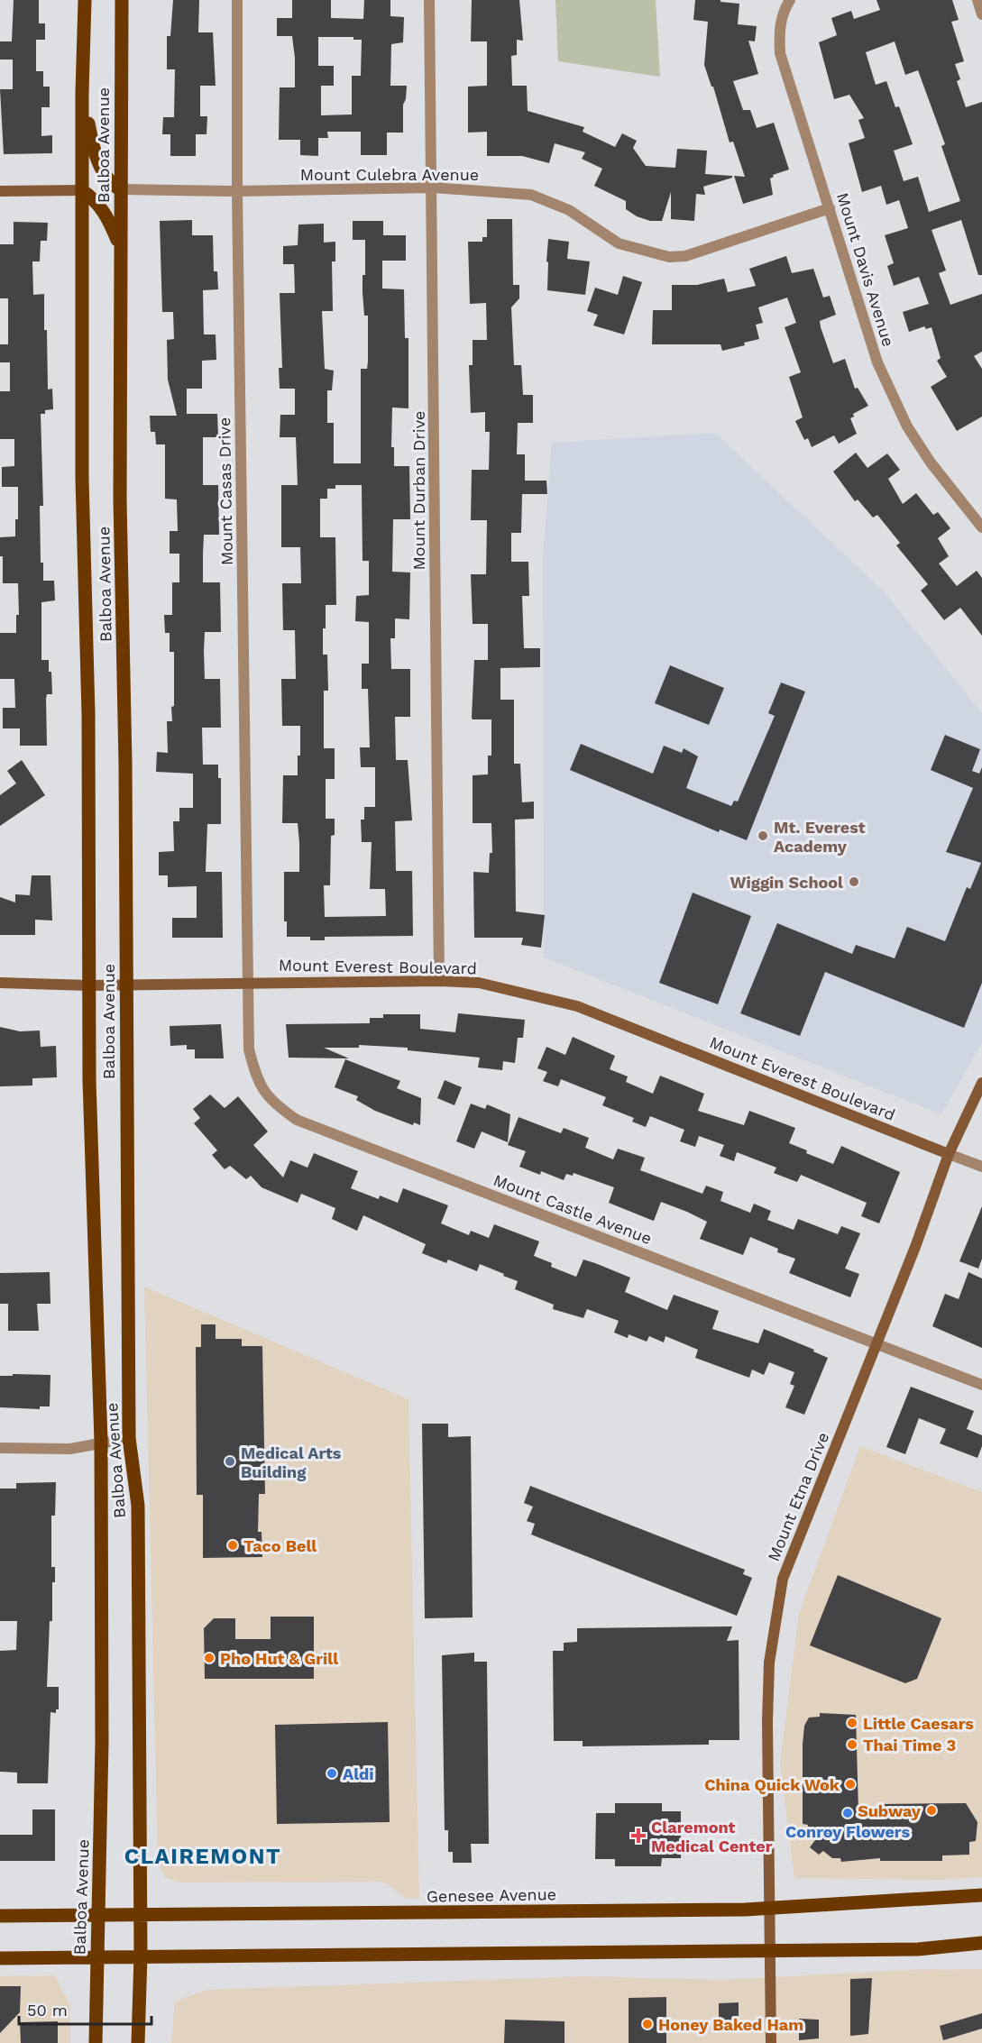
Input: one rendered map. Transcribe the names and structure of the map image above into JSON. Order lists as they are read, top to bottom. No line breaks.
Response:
{"streets":{"main road":["Balboa Avenue","Genesee Avenue"],"street":["Mount Culebra Avenue","Mount Davis Avenue","Mount Durban Drive","Mount Casas Drive","Mount Everest Boulevard","Mount Castle Avenue","Mount Etna Drive"]},"crossings":[["Balboa Avenue","Mount Culebra Avenue"],["Balboa Avenue","Mount Everest Boulevard"],["Balboa Avenue","Genesee Avenue"],["Mount Culebra Avenue","Mount Davis Avenue"],["Mount Culebra Avenue","Mount Durban Drive"],["Mount Culebra Avenue","Mount Casas Drive"],["Mount Durban Drive","Mount Everest Boulevard"],["Mount Casas Drive","Mount Everest Boulevard"],["Mount Casas Drive","Mount Castle Avenue"],["Mount Everest Boulevard","Mount Castle Avenue"],["Mount Everest Boulevard","Mount Etna Drive"],["Mount Castle Avenue","Mount Etna Drive"],["Mount Etna Drive","Genesee Avenue"]],"districts":["CLAIREMONT"],"places":{"other":["Mt. Everest Academy","Wiggin School","Medical Arts Building","Taco Bell","Pho Hut & Grill","Little Caesars","Thai Time 3","Aldi","China Quick Wok","Subway","Conroy Flowers","Honey Baked Ham"],"health":["Claremont Medical Center"]},"scale_bar":"50 m"}
